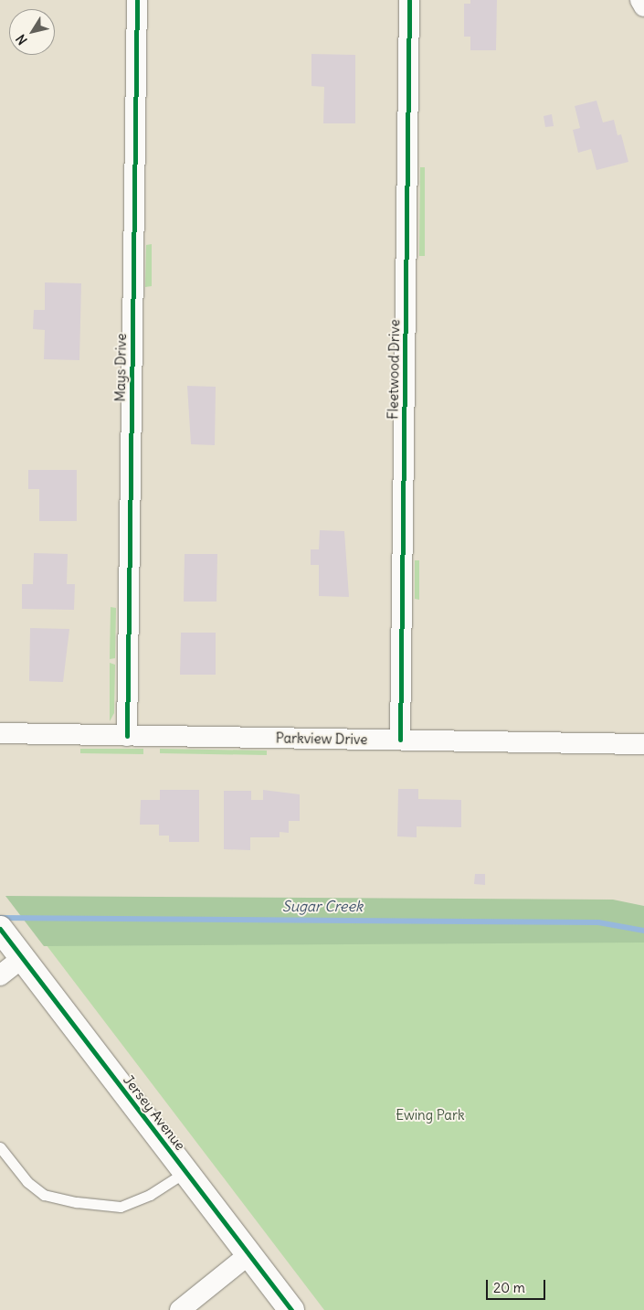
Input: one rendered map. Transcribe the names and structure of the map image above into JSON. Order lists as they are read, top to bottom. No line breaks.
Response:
{"streets":{"street":["Mays Drive","Fleetwood Drive","Parkview Drive","Jersey Avenue"]},"crossings":[["Mays Drive","Parkview Drive"],["Fleetwood Drive","Parkview Drive"]],"water":["Sugar Creek"],"parks":["Ewing Park"],"scale_bar":"20 m","north":"bottom left"}
